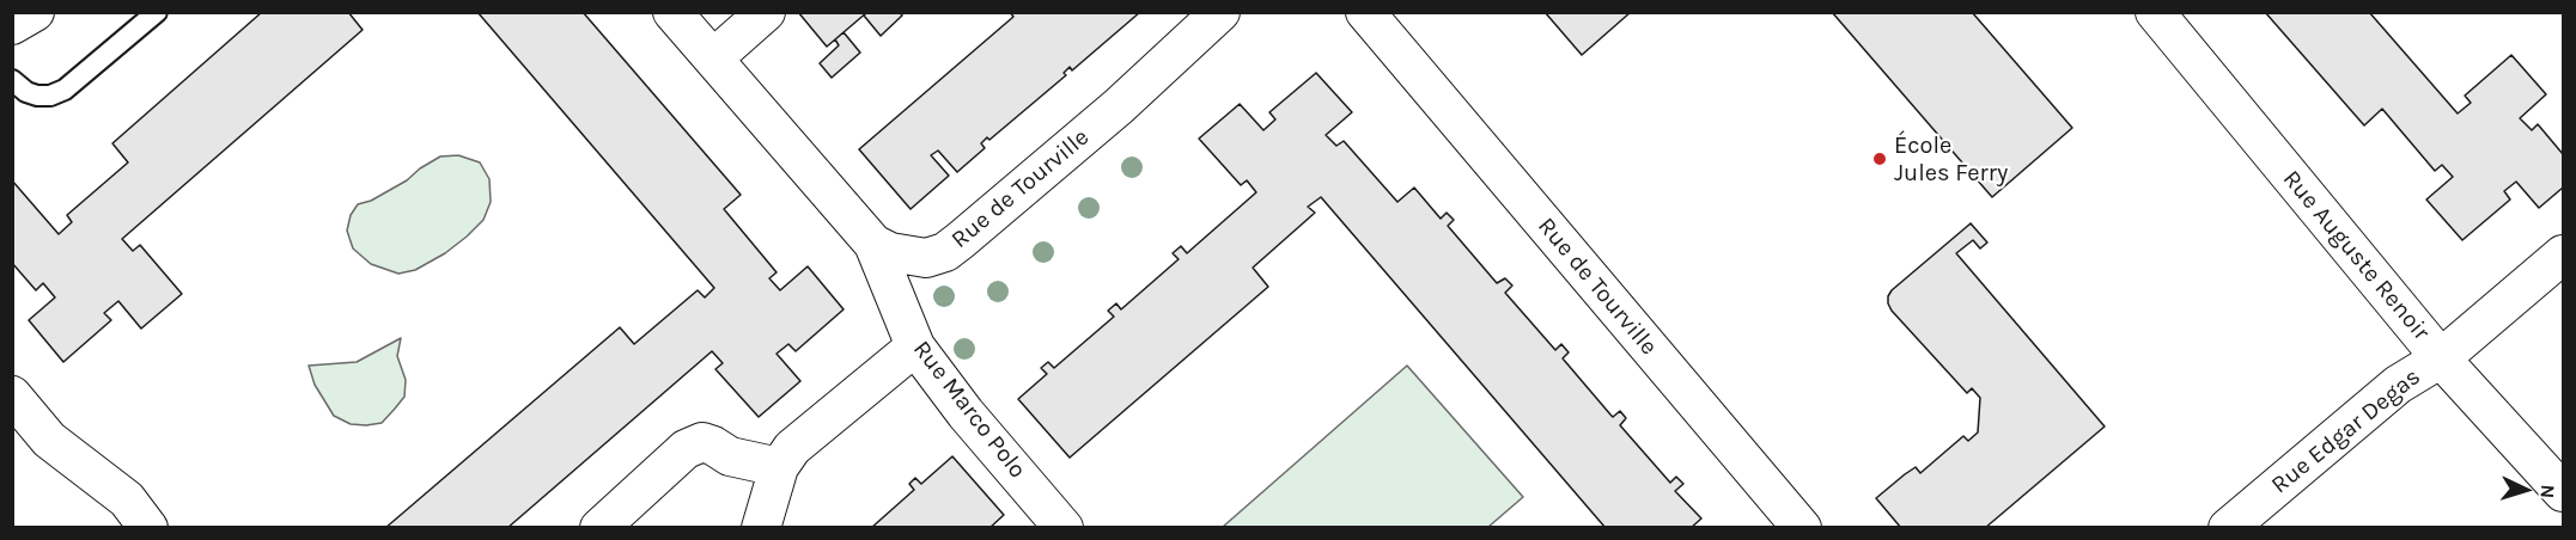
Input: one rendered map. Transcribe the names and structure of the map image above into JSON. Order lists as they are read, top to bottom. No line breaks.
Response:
{"streets":{"street":["Rue de Tourville","Rue Auguste Renoir","Rue Marco Polo","Rue Edgar Degas"]},"crossings":[["Rue de Tourville","Rue Marco Polo"],["Rue Auguste Renoir","Rue Edgar Degas"]],"places":["École Jules Ferry"],"north":"right"}
